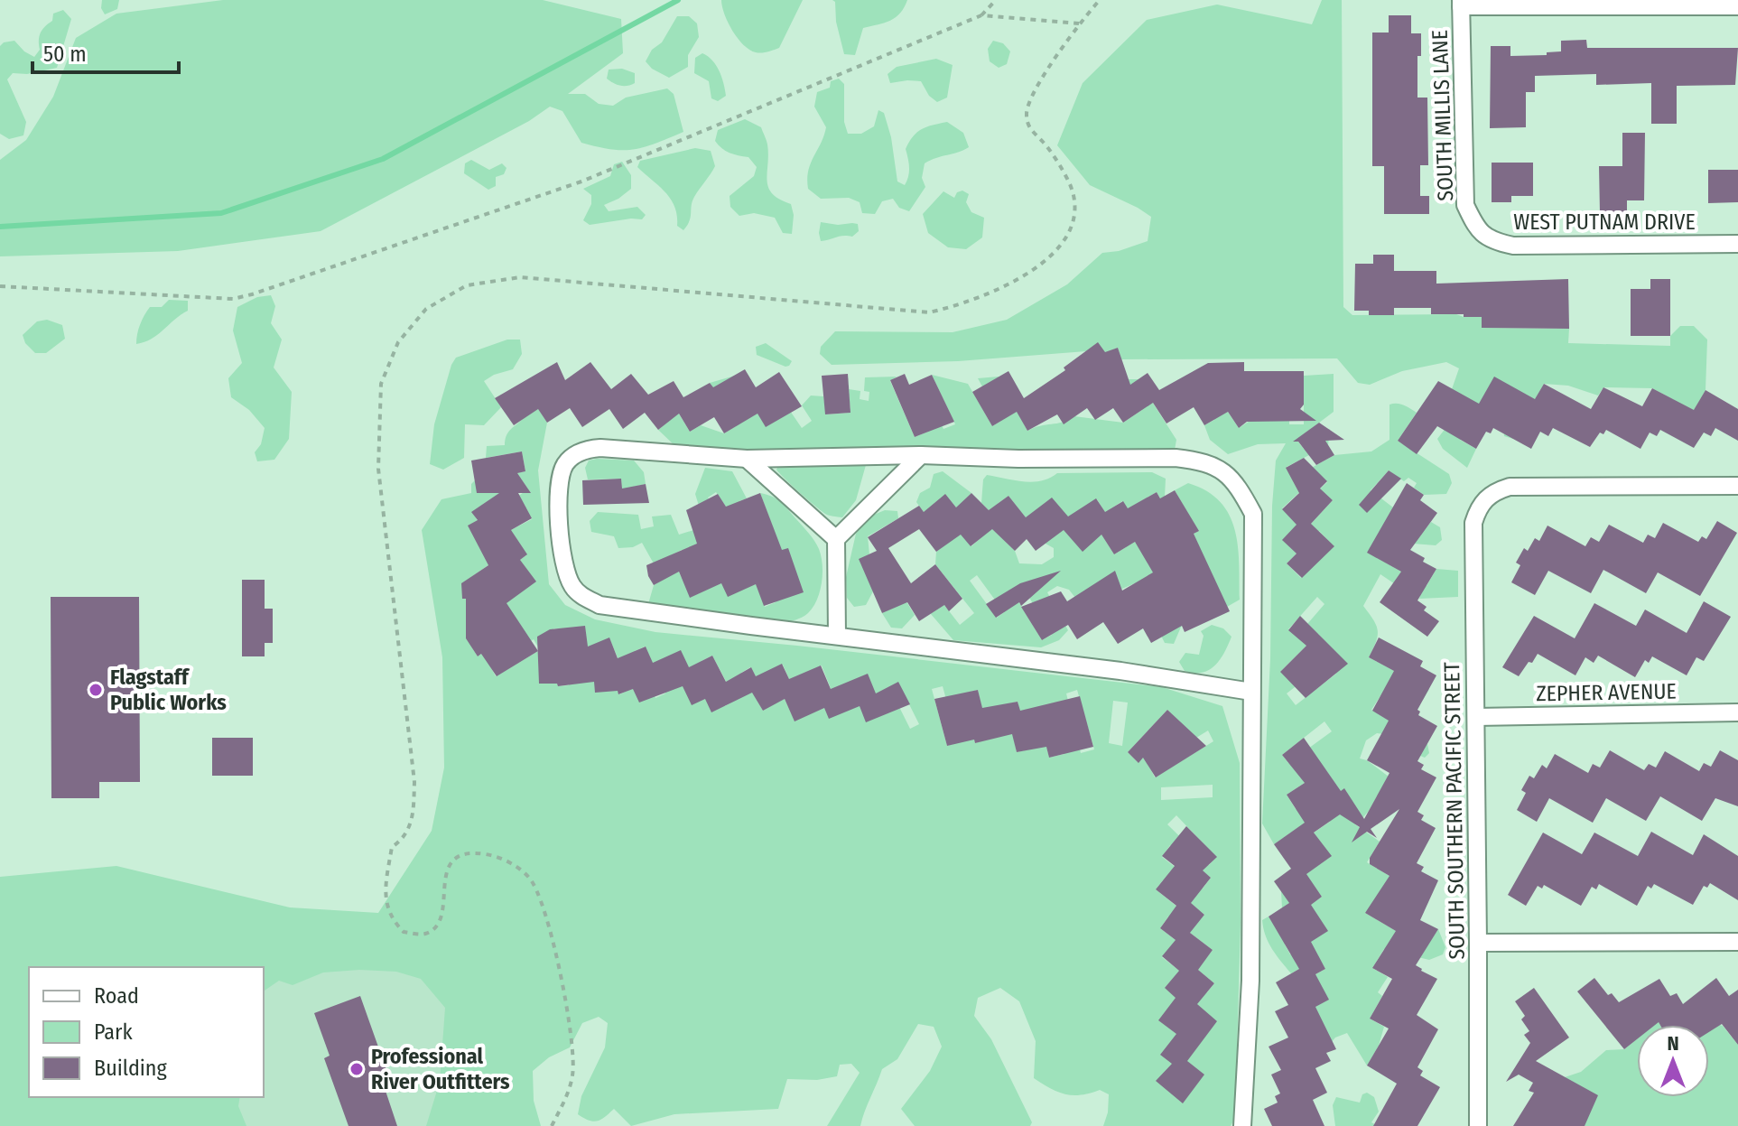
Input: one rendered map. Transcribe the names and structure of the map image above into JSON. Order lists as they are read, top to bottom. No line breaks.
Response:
{"streets":{"street":["SOUTH MILLIS LANE","WEST PUTNAM DRIVE","ZEPHER AVENUE","SOUTH SOUTHERN PACIFIC STREET"]},"crossings":[["SOUTH MILLIS LANE","WEST PUTNAM DRIVE"],["ZEPHER AVENUE","SOUTH SOUTHERN PACIFIC STREET"]],"places":["Flagstaff Public Works","Professional River Outfitters"],"legend":["Road","Park","Building"],"scale_bar":"50 m","north":"top"}
